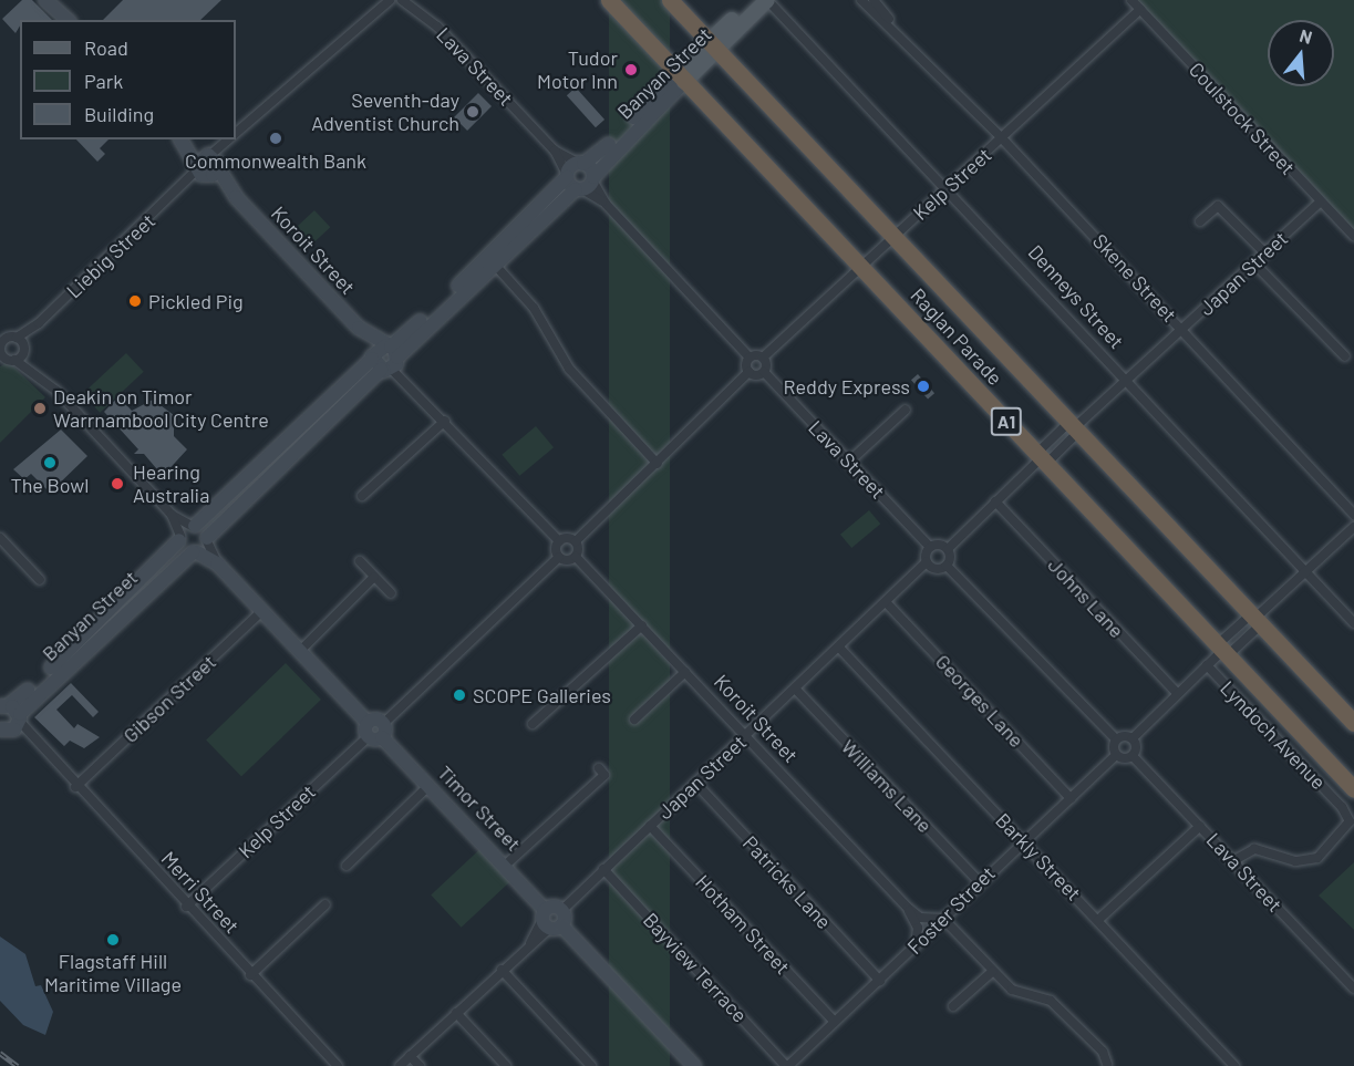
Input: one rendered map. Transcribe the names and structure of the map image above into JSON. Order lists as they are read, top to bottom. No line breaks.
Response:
{"streets":{"highway":["Raglan Parade","A1"],"main road":["Banyan Street"],"street":["Lava Street","Coulstock Street","Kelp Street","Koroit Street","Liebig Street","Japan Street","Skene Street","Denneys Street","Johns Lane","Gibson Street","Georges Lane","Lyndoch Avenue","Williams Lane","Timor Street","Barkly Street","Patricks Lane","Merri Street","Foster Street","Hotham Street","Bayview Terrace"]},"crossings":[["Lava Street","Banyan Street"],["Lava Street","Lyndoch Avenue"],["Banyan Street","Koroit Street"],["Banyan Street","Denneys Street"],["Banyan Street","Raglan Parade"],["Banyan Street","Merri Street"],["Coulstock Street","Kelp Street"],["Coulstock Street","Japan Street"],["Kelp Street","Skene Street"],["Kelp Street","Denneys Street"],["Kelp Street","Raglan Parade"],["Kelp Street","Timor Street"],["Kelp Street","Merri Street"],["Koroit Street","Liebig Street"],["Koroit Street","Japan Street"],["Koroit Street","Foster Street"],["Japan Street","Skene Street"],["Japan Street","Denneys Street"],["Japan Street","Raglan Parade"],["Japan Street","Johns Lane"],["Japan Street","Georges Lane"],["Japan Street","Williams Lane"],["Japan Street","Barkly Street"],["Japan Street","Patricks Lane"],["Japan Street","Hotham Street"],["Japan Street","Bayview Terrace"],["Gibson Street","Merri Street"],["Georges Lane","Foster Street"],["Williams Lane","Foster Street"],["Barkly Street","Foster Street"],["Patricks Lane","Foster Street"],["Foster Street","Hotham Street"],["Foster Street","Bayview Terrace"]],"places":["Tudor Motor Inn","Seventh-day Adventist Church","Commonwealth Bank","Pickled Pig","Reddy Express","Deakin on Timor Warrnambool City Centre","The Bowl","Hearing Australia","SCOPE Galleries","Flagstaff Hill Maritime Village"],"legend":["Road","Park","Building"],"north":"top"}
